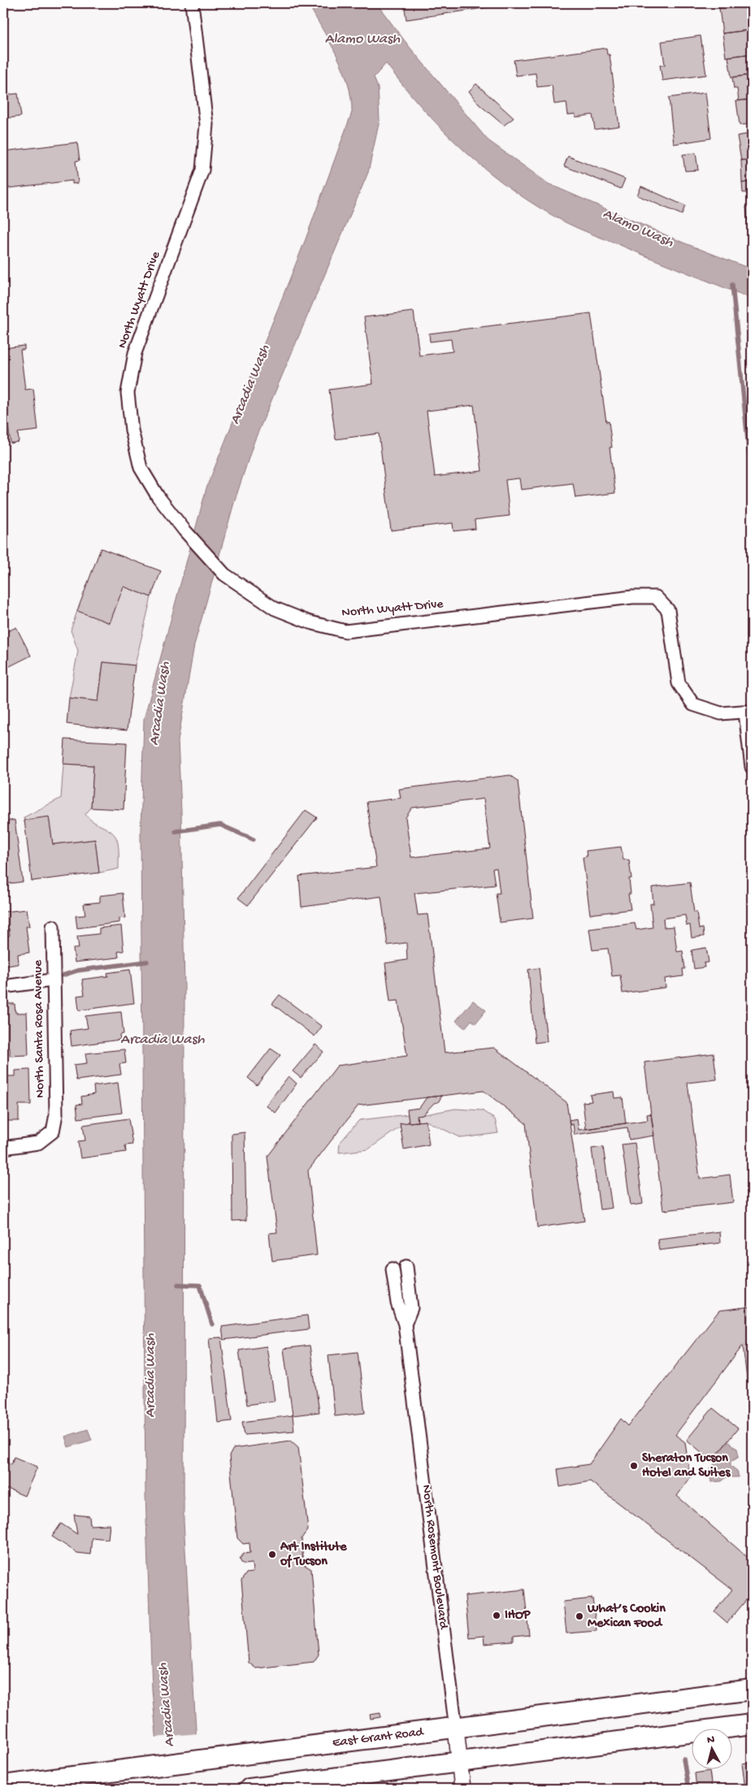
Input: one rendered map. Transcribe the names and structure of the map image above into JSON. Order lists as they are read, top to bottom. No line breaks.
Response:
{"streets":{"main road":["East Grant Road"],"street":["North Wyatt Drive","North Santa Rosa Avenue","North Rosemont Boulevard"]},"crossings":[["North Rosemont Boulevard","East Grant Road"]],"water":["Alamo Wash","Arcadia Wash"],"places":["Sheraton Tucson Hotel and Suites","Art Institute of Tucson","IHOP","What’s Cookin Mexican Food"],"north":"top"}
